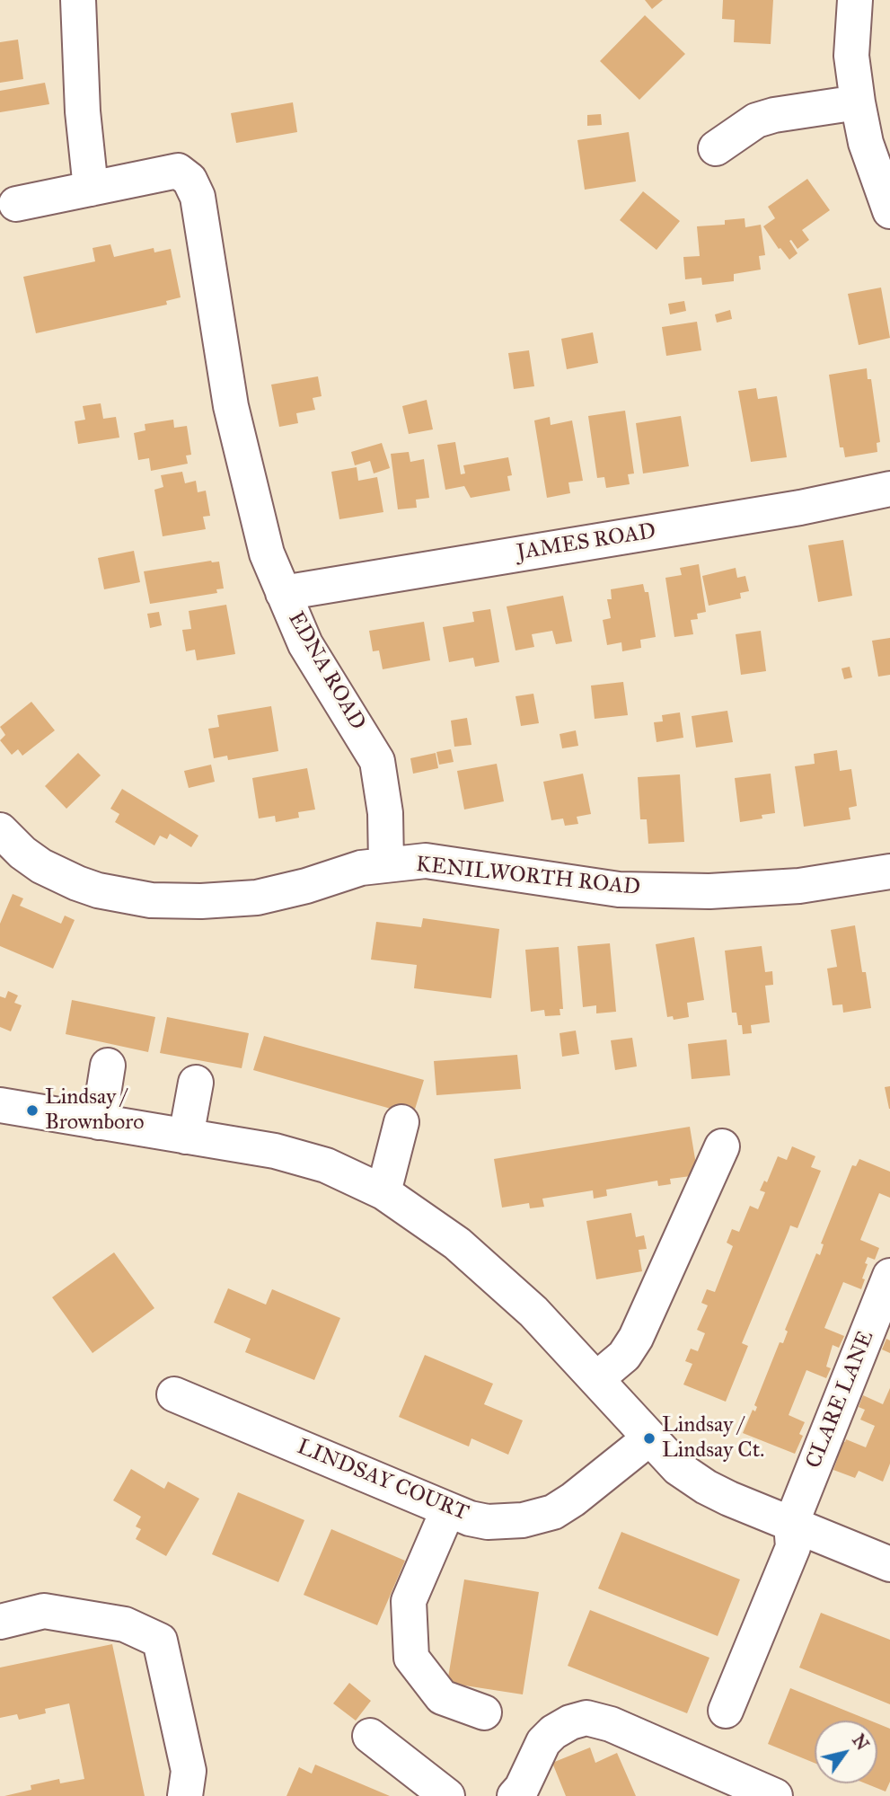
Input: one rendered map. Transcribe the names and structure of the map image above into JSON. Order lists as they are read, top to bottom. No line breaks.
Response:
{"streets":{"street":["JAMES ROAD","EDNA ROAD","KENILWORTH ROAD","CLARE LANE","LINDSAY COURT"]},"crossings":[["JAMES ROAD","EDNA ROAD"],["EDNA ROAD","KENILWORTH ROAD"]],"places":["Lindsay / Brownboro","Lindsay / Lindsay Ct."],"north":"top right"}
